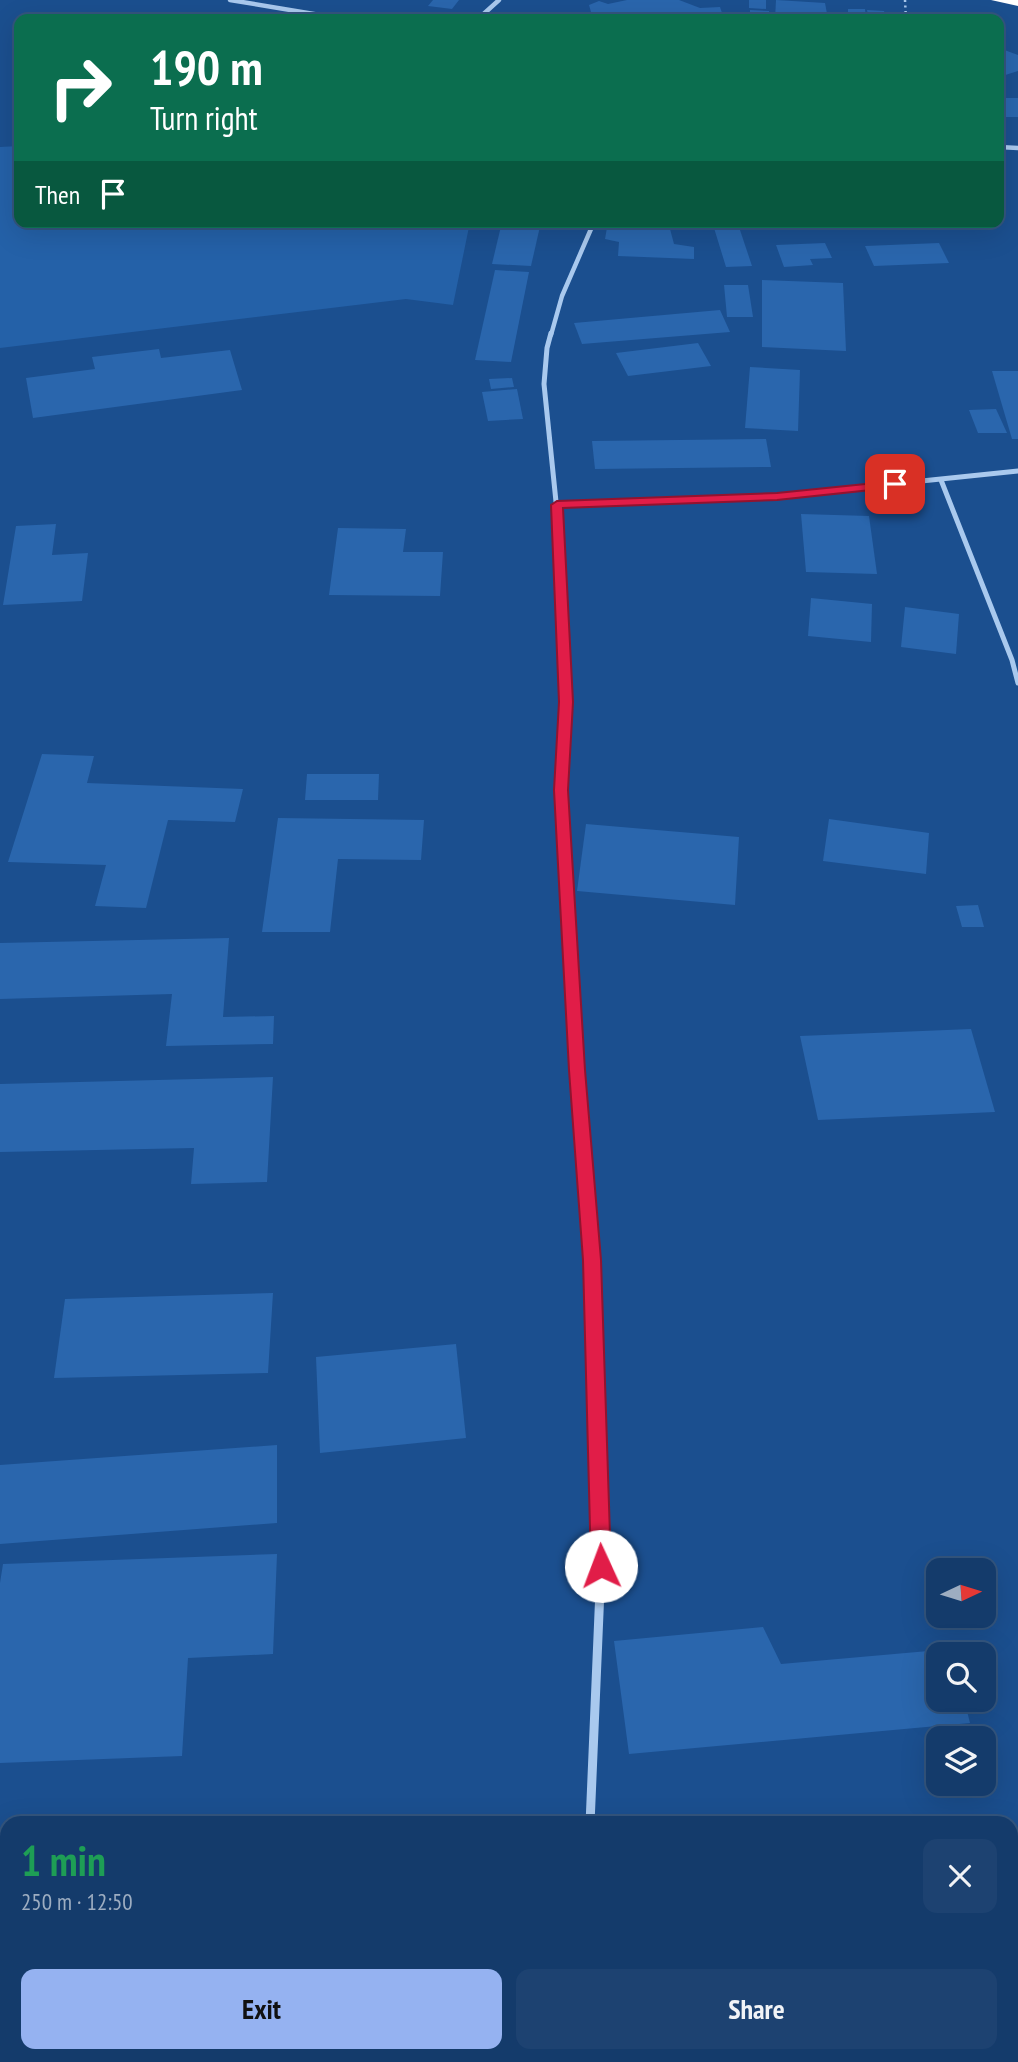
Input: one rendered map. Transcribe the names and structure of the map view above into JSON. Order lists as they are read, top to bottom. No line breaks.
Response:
{"north":"right","page":{"turn":["190 m","Turn right"],"then":"Then","heading":["1 min","250 m · 12:50"],"buttons":["Exit","Share"]}}
